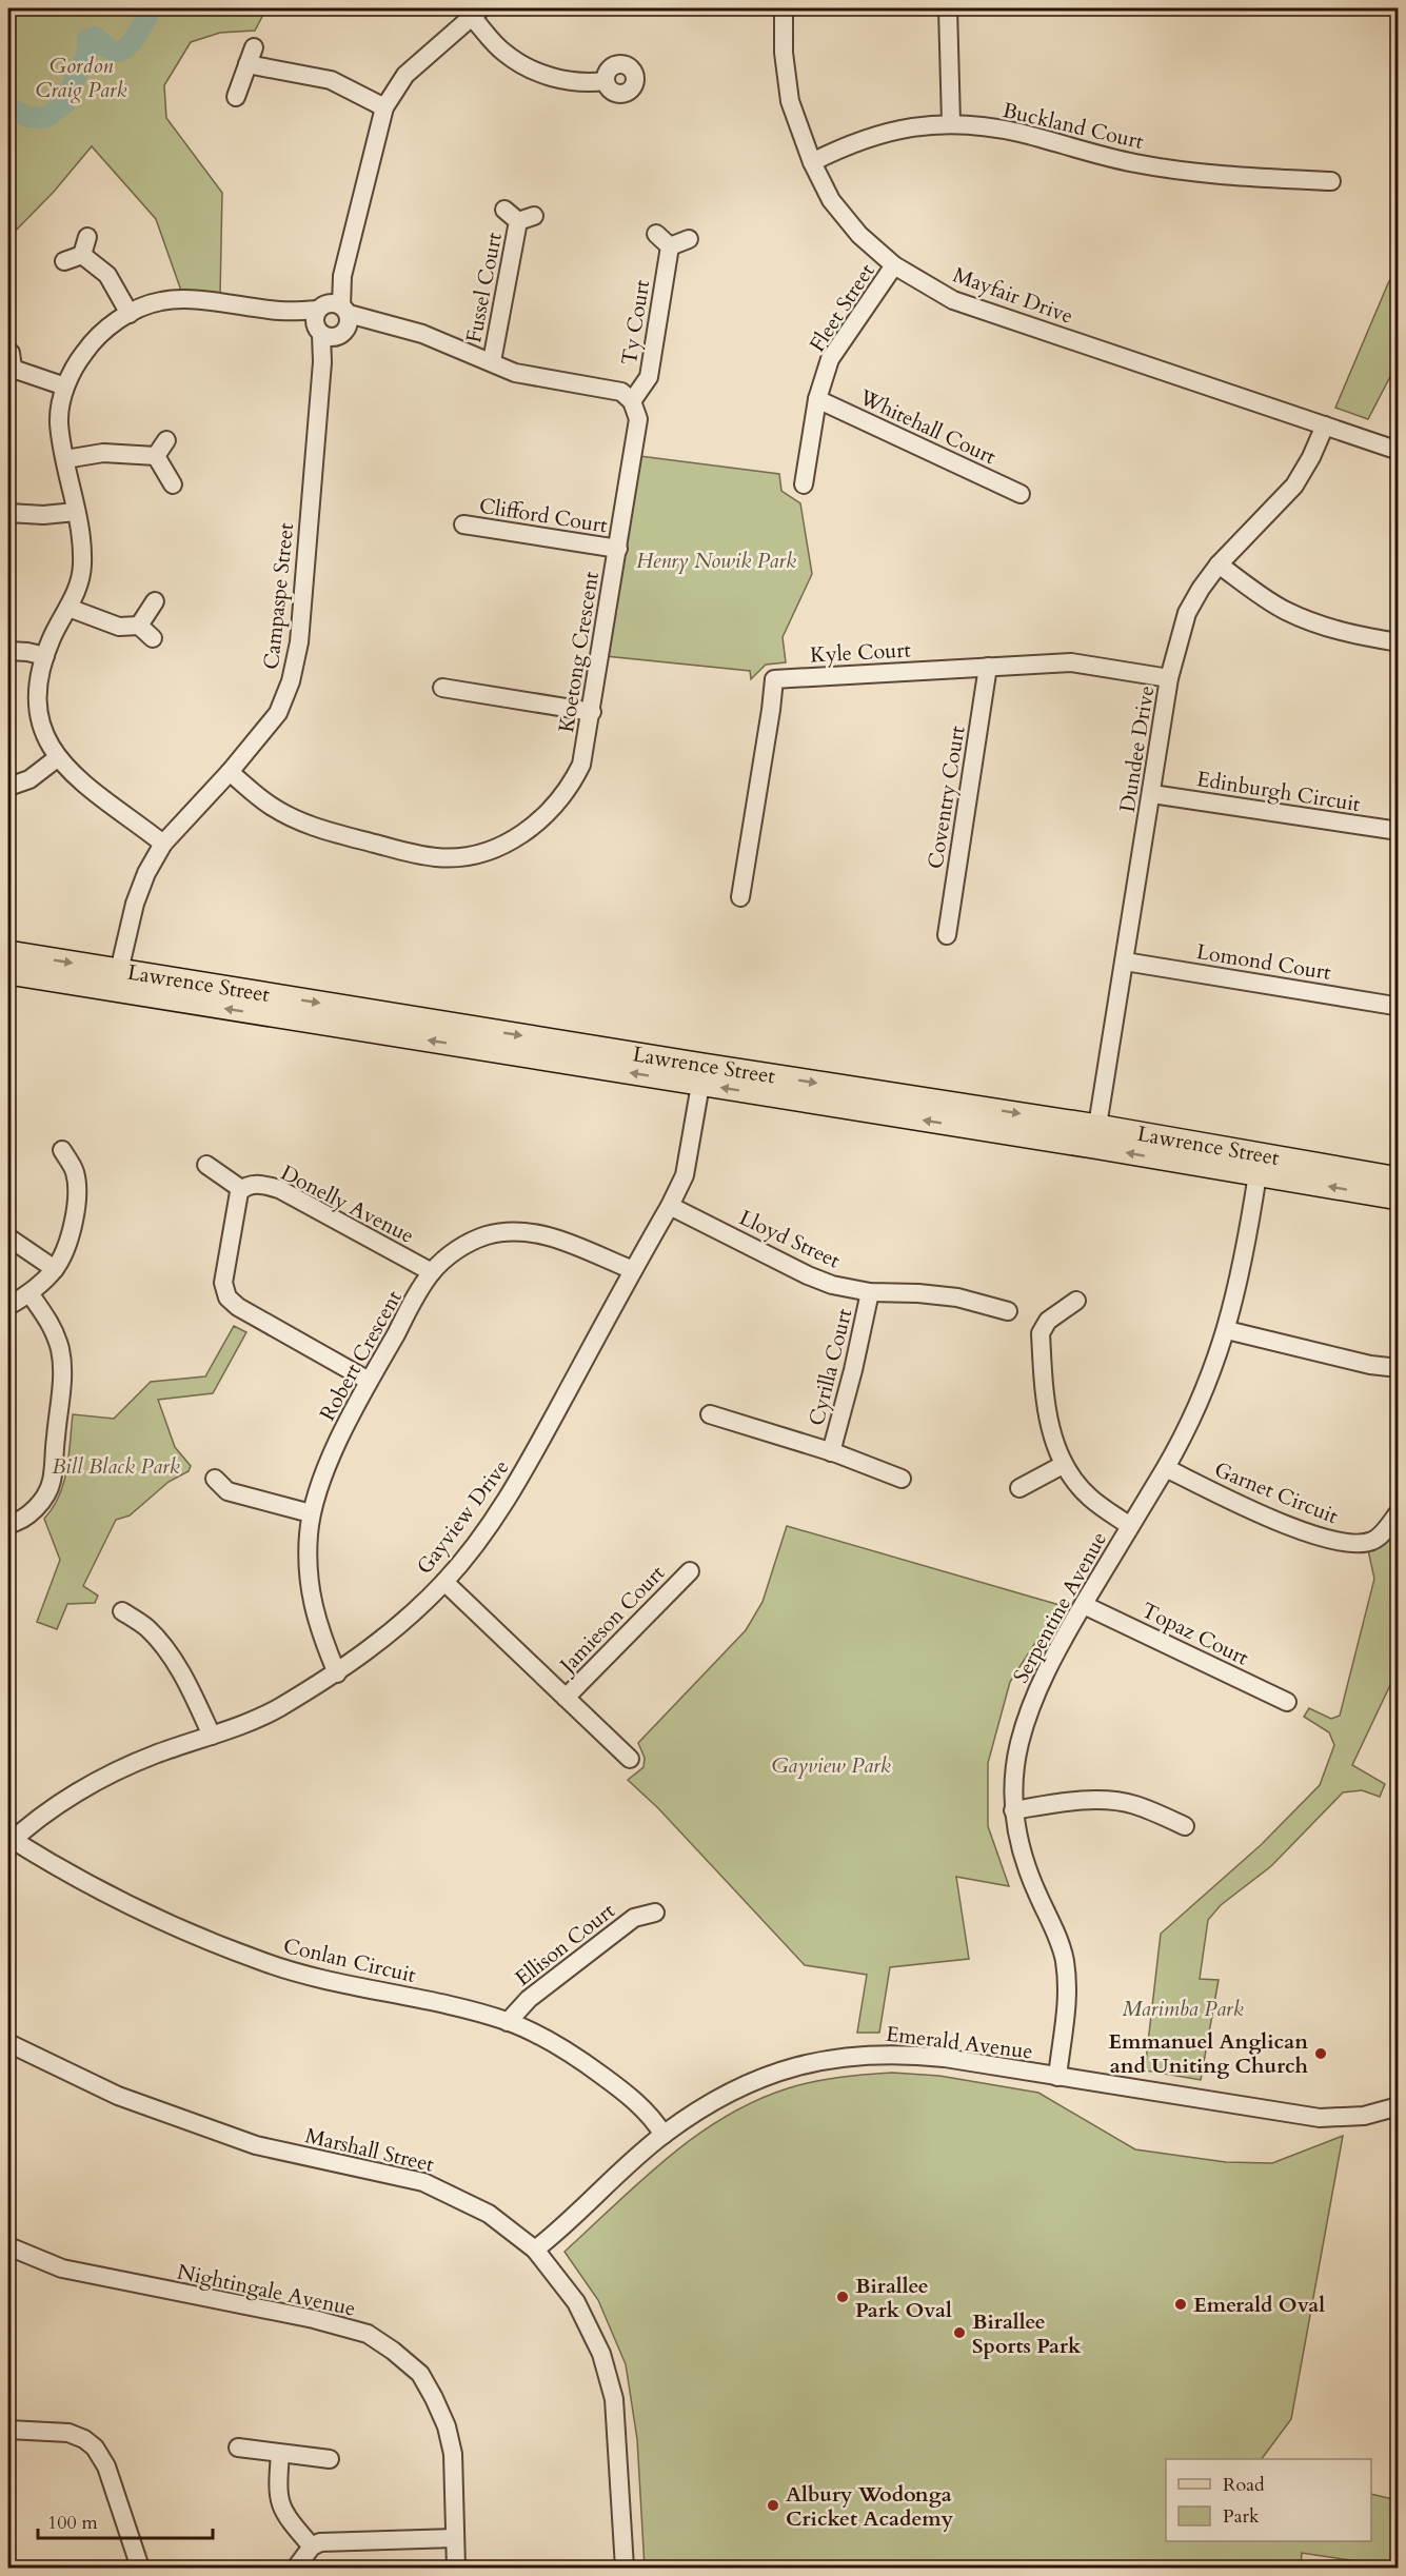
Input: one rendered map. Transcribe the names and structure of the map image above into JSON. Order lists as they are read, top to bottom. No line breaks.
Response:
{"streets":{"main road":["Lawrence Street"],"street":["Buckland Court","Fussel Court","Mayfair Drive","Fleet Street","Ty Court","Whitehall Court","Clifford Court","Campaspe Street","Koetong Crescent","Kyle Court","Dundee Drive","Edinburgh Circuit","Coventry Court","Lomond Court","Donelly Avenue","Lloyd Street","Robert Crescent","Cyrilla Court","Garnet Circuit","Gayview Drive","Serpentine Avenue","Jamieson Court","Topaz Court","Ellison Court","Conlan Circuit","Emerald Avenue","Marshall Street","Nightingale Avenue"]},"crossings":[["Buckland Court","Mayfair Drive"],["Mayfair Drive","Fleet Street"],["Mayfair Drive","Dundee Drive"],["Fleet Street","Whitehall Court"],["Ty Court","Koetong Crescent"],["Clifford Court","Koetong Crescent"],["Campaspe Street","Koetong Crescent"],["Campaspe Street","Lawrence Street"],["Kyle Court","Dundee Drive"],["Kyle Court","Coventry Court"],["Dundee Drive","Edinburgh Circuit"],["Dundee Drive","Lomond Court"],["Dundee Drive","Lawrence Street"],["Lawrence Street","Gayview Drive"],["Lawrence Street","Serpentine Avenue"],["Donelly Avenue","Robert Crescent"],["Lloyd Street","Cyrilla Court"],["Lloyd Street","Gayview Drive"],["Robert Crescent","Gayview Drive"],["Garnet Circuit","Serpentine Avenue"],["Gayview Drive","Jamieson Court"],["Gayview Drive","Conlan Circuit"],["Serpentine Avenue","Topaz Court"],["Serpentine Avenue","Emerald Avenue"],["Ellison Court","Conlan Circuit"],["Conlan Circuit","Emerald Avenue"],["Emerald Avenue","Marshall Street"]],"parks":["Gordon Craig Park","Henry Nowik Park","Bill Black Park","Gayview Park","Marimba Park"],"places":["Emmanuel Anglican and Uniting Church","Birallee Park Oval","Emerald Oval","Birallee Sports Park","Albury Wodonga Cricket Academy"],"legend":["Road","Park"],"scale_bar":"100 m"}
